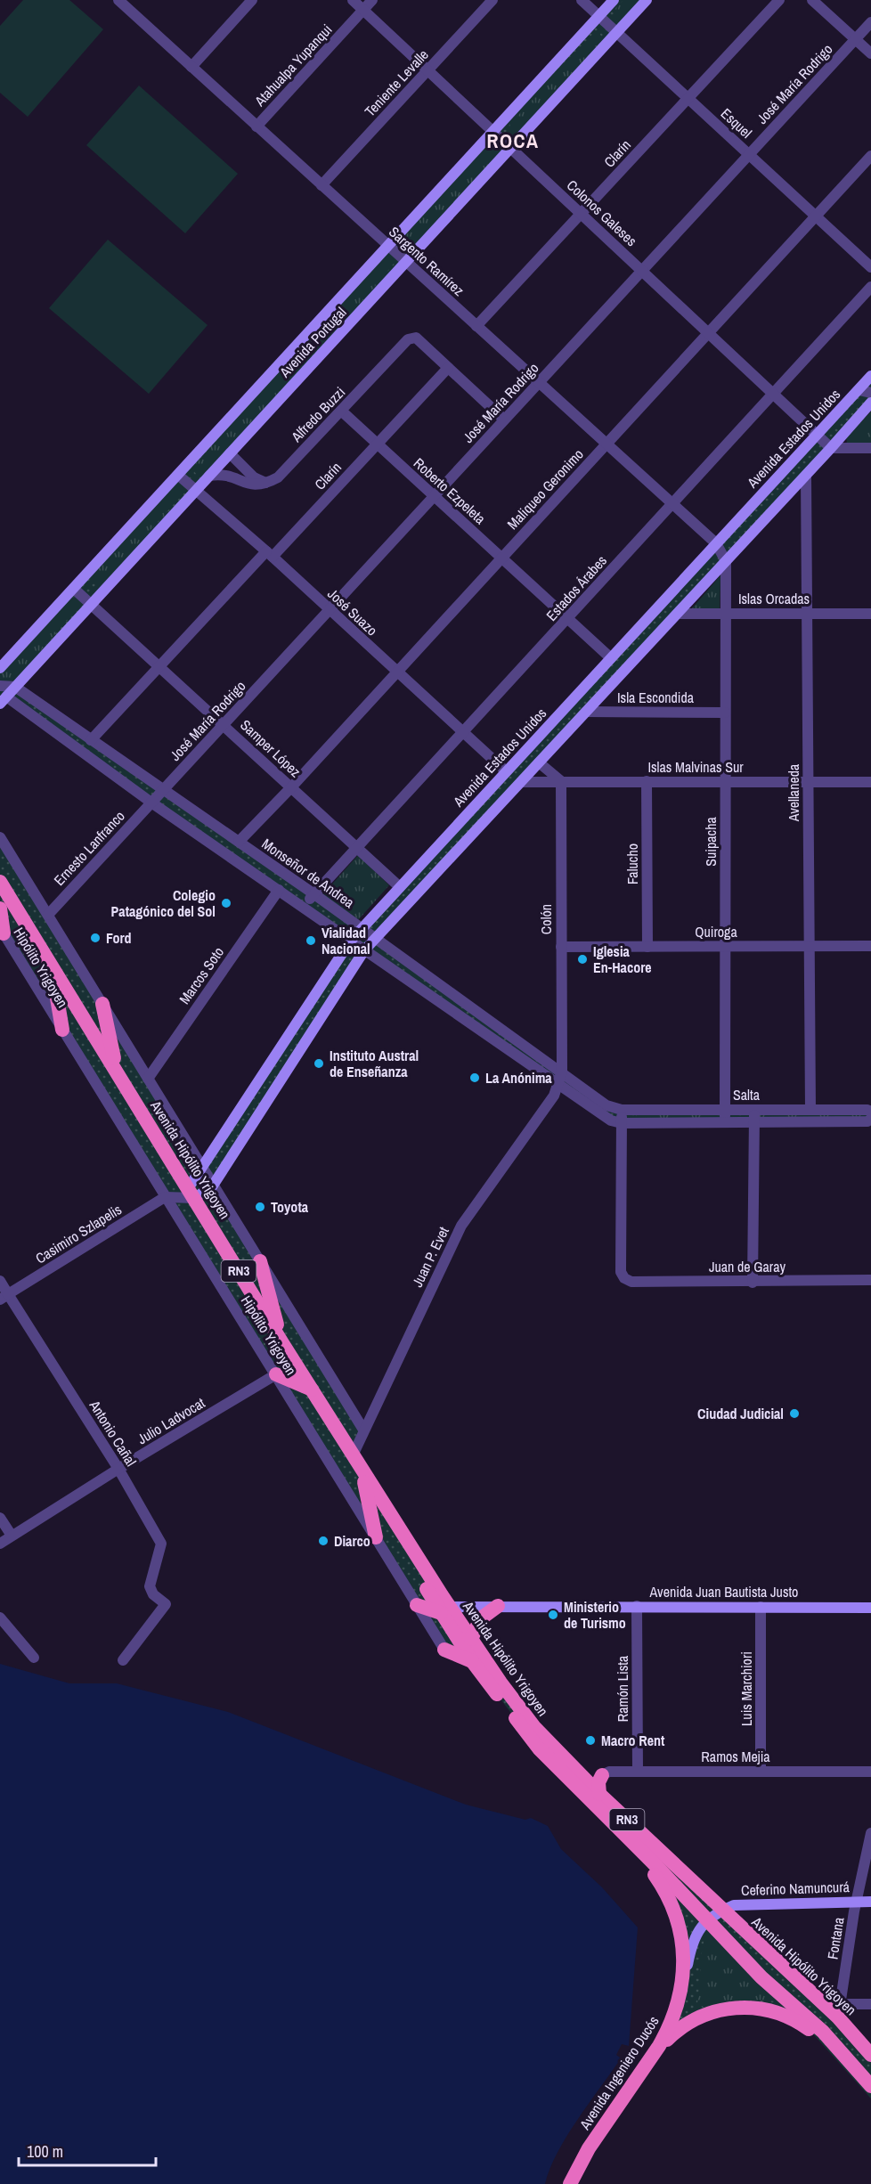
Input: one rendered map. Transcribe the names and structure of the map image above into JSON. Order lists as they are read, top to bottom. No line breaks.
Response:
{"streets":{"highway":["Avenida Hipólito Yrigoyen","RN3","Avenida Ingeniero Ducós"],"main road":["Avenida Portugal","Avenida Estados Unidos","Avenida Juan Bautista Justo","Ceferino Namuncurá"],"street":["Atahualpa Yupanqui","Teniente Levalle","José María Rodrigo","Esquel","Clarín","Colonos Galeses","Sargento Ramírez","Alfredo Buzzi","Maliqueo Geronimo","Roberto Ezpeleta","Estados Árabes","Islas Orcadas","José Suazo","Isla Escondida","Samper López","Islas Malvinas Sur","Avellaneda","Suipacha","Ernesto Lanfranco","Falucho","Monseñor de Andrea","Colón","Quiroga","Hipólito Yrigoyen","Marcos Soto","Salta","Casimiro Szlapelis","Juan P. Evet","Juan de Garay","Julio Ladvocat","Antonio Cañal","Ramón Lista","Luis Marchiori","Ramos Mejia","Fontana"]},"crossings":[["Atahualpa Yupanqui","Colonos Galeses"],["Atahualpa Yupanqui","Sargento Ramírez"],["Teniente Levalle","Colonos Galeses"],["Teniente Levalle","Sargento Ramírez"],["José María Rodrigo","Esquel"],["José María Rodrigo","Colonos Galeses"],["José María Rodrigo","Sargento Ramírez"],["José María Rodrigo","Roberto Ezpeleta"],["José María Rodrigo","José Suazo"],["José María Rodrigo","Samper López"],["José María Rodrigo","Ernesto Lanfranco"],["José María Rodrigo","Monseñor de Andrea"],["Esquel","Clarín"],["Esquel","Avenida Portugal"],["Esquel","Maliqueo Geronimo"],["Clarín","Colonos Galeses"],["Clarín","Sargento Ramírez"],["Clarín","Alfredo Buzzi"],["Clarín","Roberto Ezpeleta"],["Clarín","José Suazo"],["Clarín","Samper López"],["Clarín","Monseñor de Andrea"],["Colonos Galeses","Avenida Portugal"],["Colonos Galeses","Avenida Estados Unidos"],["Colonos Galeses","Maliqueo Geronimo"],["Colonos Galeses","Estados Árabes"],["Sargento Ramírez","Avenida Portugal"],["Sargento Ramírez","Avenida Estados Unidos"],["Sargento Ramírez","Maliqueo Geronimo"],["Sargento Ramírez","Estados Árabes"],["Sargento Ramírez","Suipacha"],["Avenida Portugal","José Suazo"],["Avenida Portugal","Samper López"],["Avenida Portugal","Monseñor de Andrea"],["Alfredo Buzzi","Roberto Ezpeleta"],["Avenida Estados Unidos","Roberto Ezpeleta"],["Avenida Estados Unidos","José Suazo"],["Avenida Estados Unidos","Samper López"],["Avenida Estados Unidos","Monseñor de Andrea"],["Avenida Estados Unidos","Hipólito Yrigoyen"],["Avenida Estados Unidos","Avenida Hipólito Yrigoyen"],["Avenida Estados Unidos","Casimiro Szlapelis"],["Maliqueo Geronimo","Roberto Ezpeleta"],["Maliqueo Geronimo","José Suazo"],["Maliqueo Geronimo","Samper López"],["Maliqueo Geronimo","Monseñor de Andrea"],["Roberto Ezpeleta","Estados Árabes"],["Estados Árabes","José Suazo"],["Estados Árabes","Samper López"],["Estados Árabes","Monseñor de Andrea"],["Islas Orcadas","Avellaneda"],["Islas Orcadas","Suipacha"],["Isla Escondida","Suipacha"],["Islas Malvinas Sur","Avellaneda"],["Islas Malvinas Sur","Suipacha"],["Islas Malvinas Sur","Falucho"],["Islas Malvinas Sur","Colón"],["Avellaneda","Quiroga"],["Avellaneda","Salta"],["Suipacha","Quiroga"],["Suipacha","Salta"],["Ernesto Lanfranco","Hipólito Yrigoyen"],["Falucho","Quiroga"],["Monseñor de Andrea","Colón"],["Monseñor de Andrea","Salta"],["Monseñor de Andrea","Juan de Garay"],["Colón","Quiroga"],["Colón","Juan P. Evet"],["Hipólito Yrigoyen","Marcos Soto"],["Hipólito Yrigoyen","Casimiro Szlapelis"],["Hipólito Yrigoyen","Juan P. Evet"],["Hipólito Yrigoyen","Julio Ladvocat"],["Salta","Juan de Garay"],["Avenida Hipólito Yrigoyen","Casimiro Szlapelis"],["Avenida Hipólito Yrigoyen","Juan P. Evet"],["Avenida Hipólito Yrigoyen","Avenida Juan Bautista Justo"],["Avenida Hipólito Yrigoyen","Ceferino Namuncurá"],["Avenida Hipólito Yrigoyen","Fontana"],["Avenida Hipólito Yrigoyen","Avenida Ingeniero Ducós"],["Casimiro Szlapelis","Antonio Cañal"],["Julio Ladvocat","Antonio Cañal"],["Avenida Juan Bautista Justo","Ramón Lista"],["Avenida Juan Bautista Justo","Luis Marchiori"],["Ramón Lista","Ramos Mejia"],["Luis Marchiori","Ramos Mejia"],["Ceferino Namuncurá","Fontana"]],"districts":["ROCA"],"places":["Colegio Patagónico del Sol","Ford","Vialidad Nacional","Iglesia En-Hacore","Instituto Austral de Enseñanza","La Anónima","Toyota","Ciudad Judicial","Diarco","Ministerio de Turismo","Macro Rent"],"scale_bar":"100 m"}
